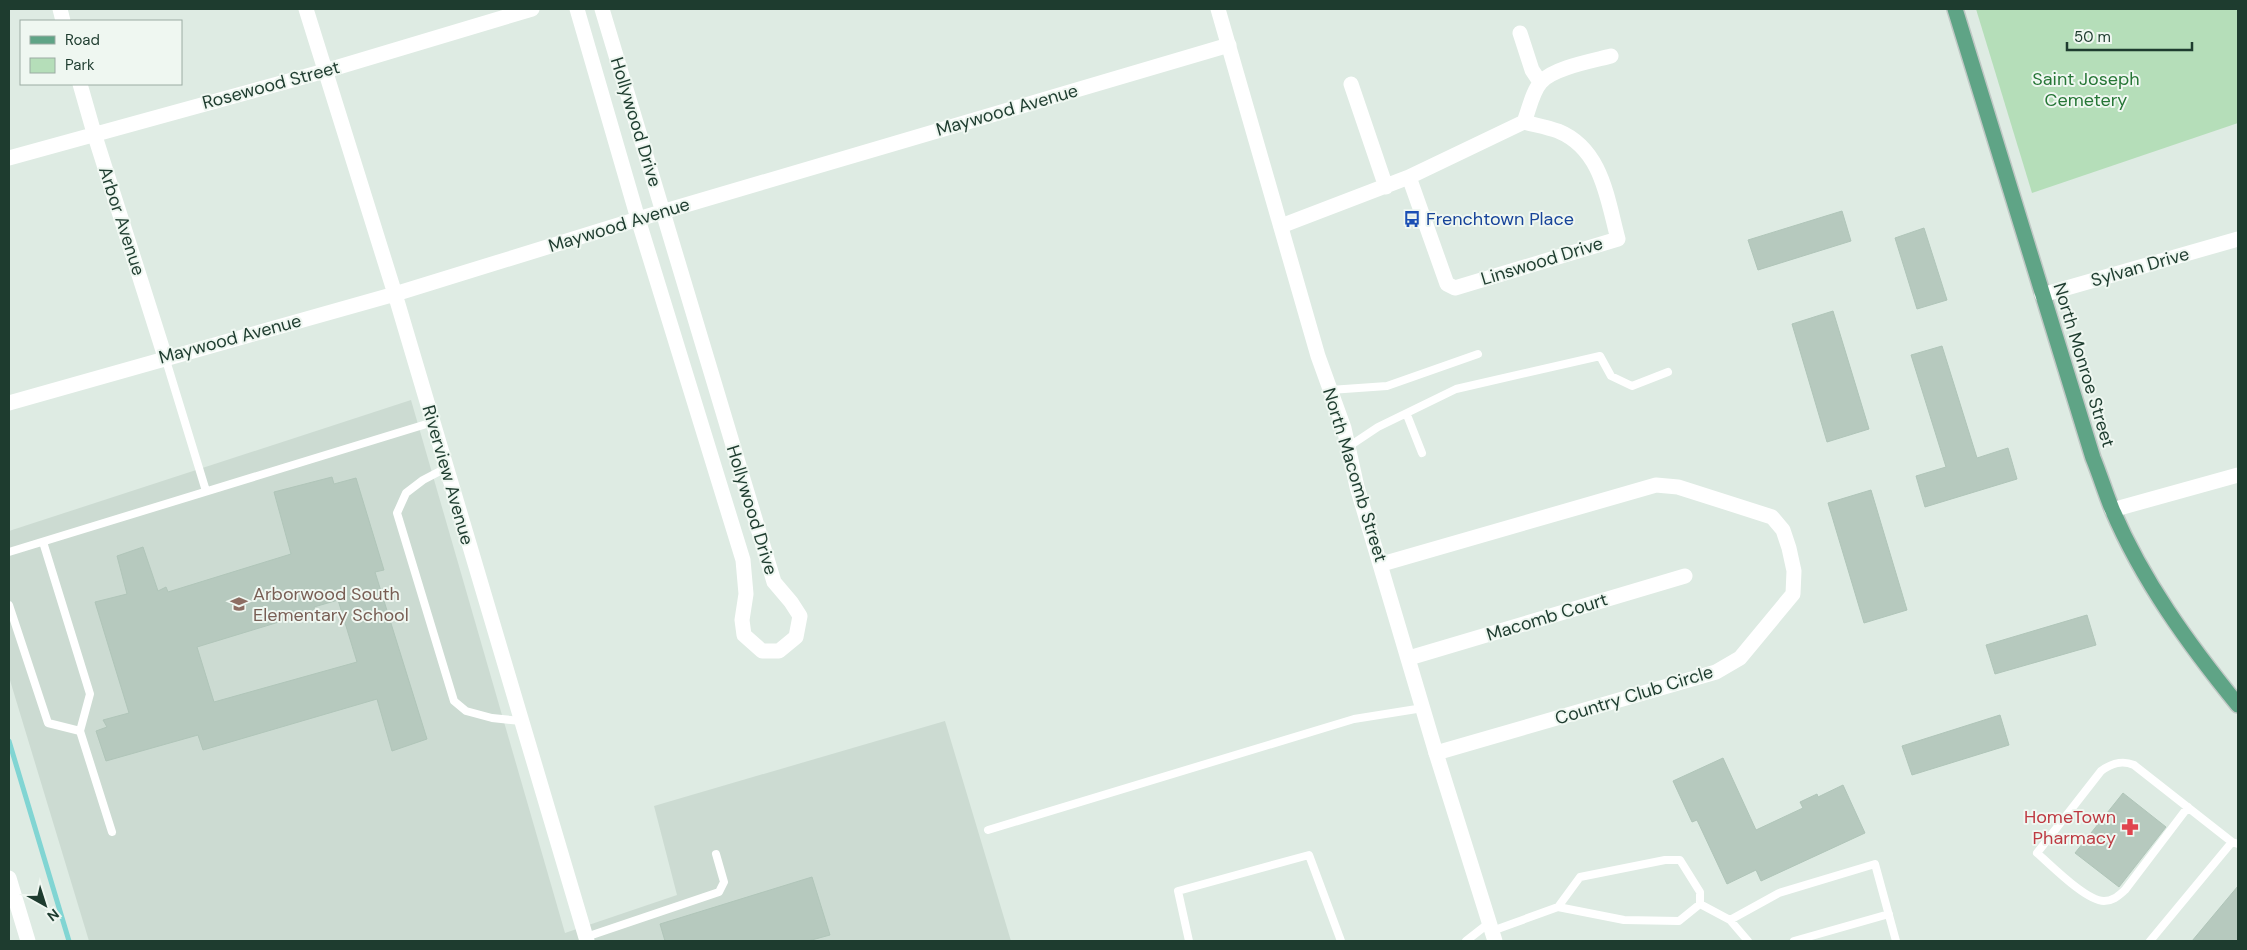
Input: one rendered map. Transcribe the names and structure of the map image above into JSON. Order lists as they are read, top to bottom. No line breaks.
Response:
{"streets":{"main road":["North Monroe Street"],"street":["Rosewood Street","Maywood Avenue","Hollywood Drive","Arbor Avenue","Linswood Drive","Sylvan Drive","Riverview Avenue","North Macomb Street","Macomb Court","Country Club Circle"]},"crossings":[["Rosewood Street","Arbor Avenue"],["Rosewood Street","Riverview Avenue"],["Maywood Avenue","Hollywood Drive"],["Maywood Avenue","Arbor Avenue"],["Maywood Avenue","Riverview Avenue"],["Maywood Avenue","North Macomb Street"],["Sylvan Drive","North Monroe Street"],["North Macomb Street","Macomb Court"],["North Macomb Street","Country Club Circle"]],"parks":["Saint Joseph Cemetery"],"places":{"bus stop":["Frenchtown Place"],"school or university":["Arborwood South Elementary School"],"pharmacy":["HomeTown Pharmacy"]},"legend":["Road","Park"],"scale_bar":"50 m","north":"bottom right"}
